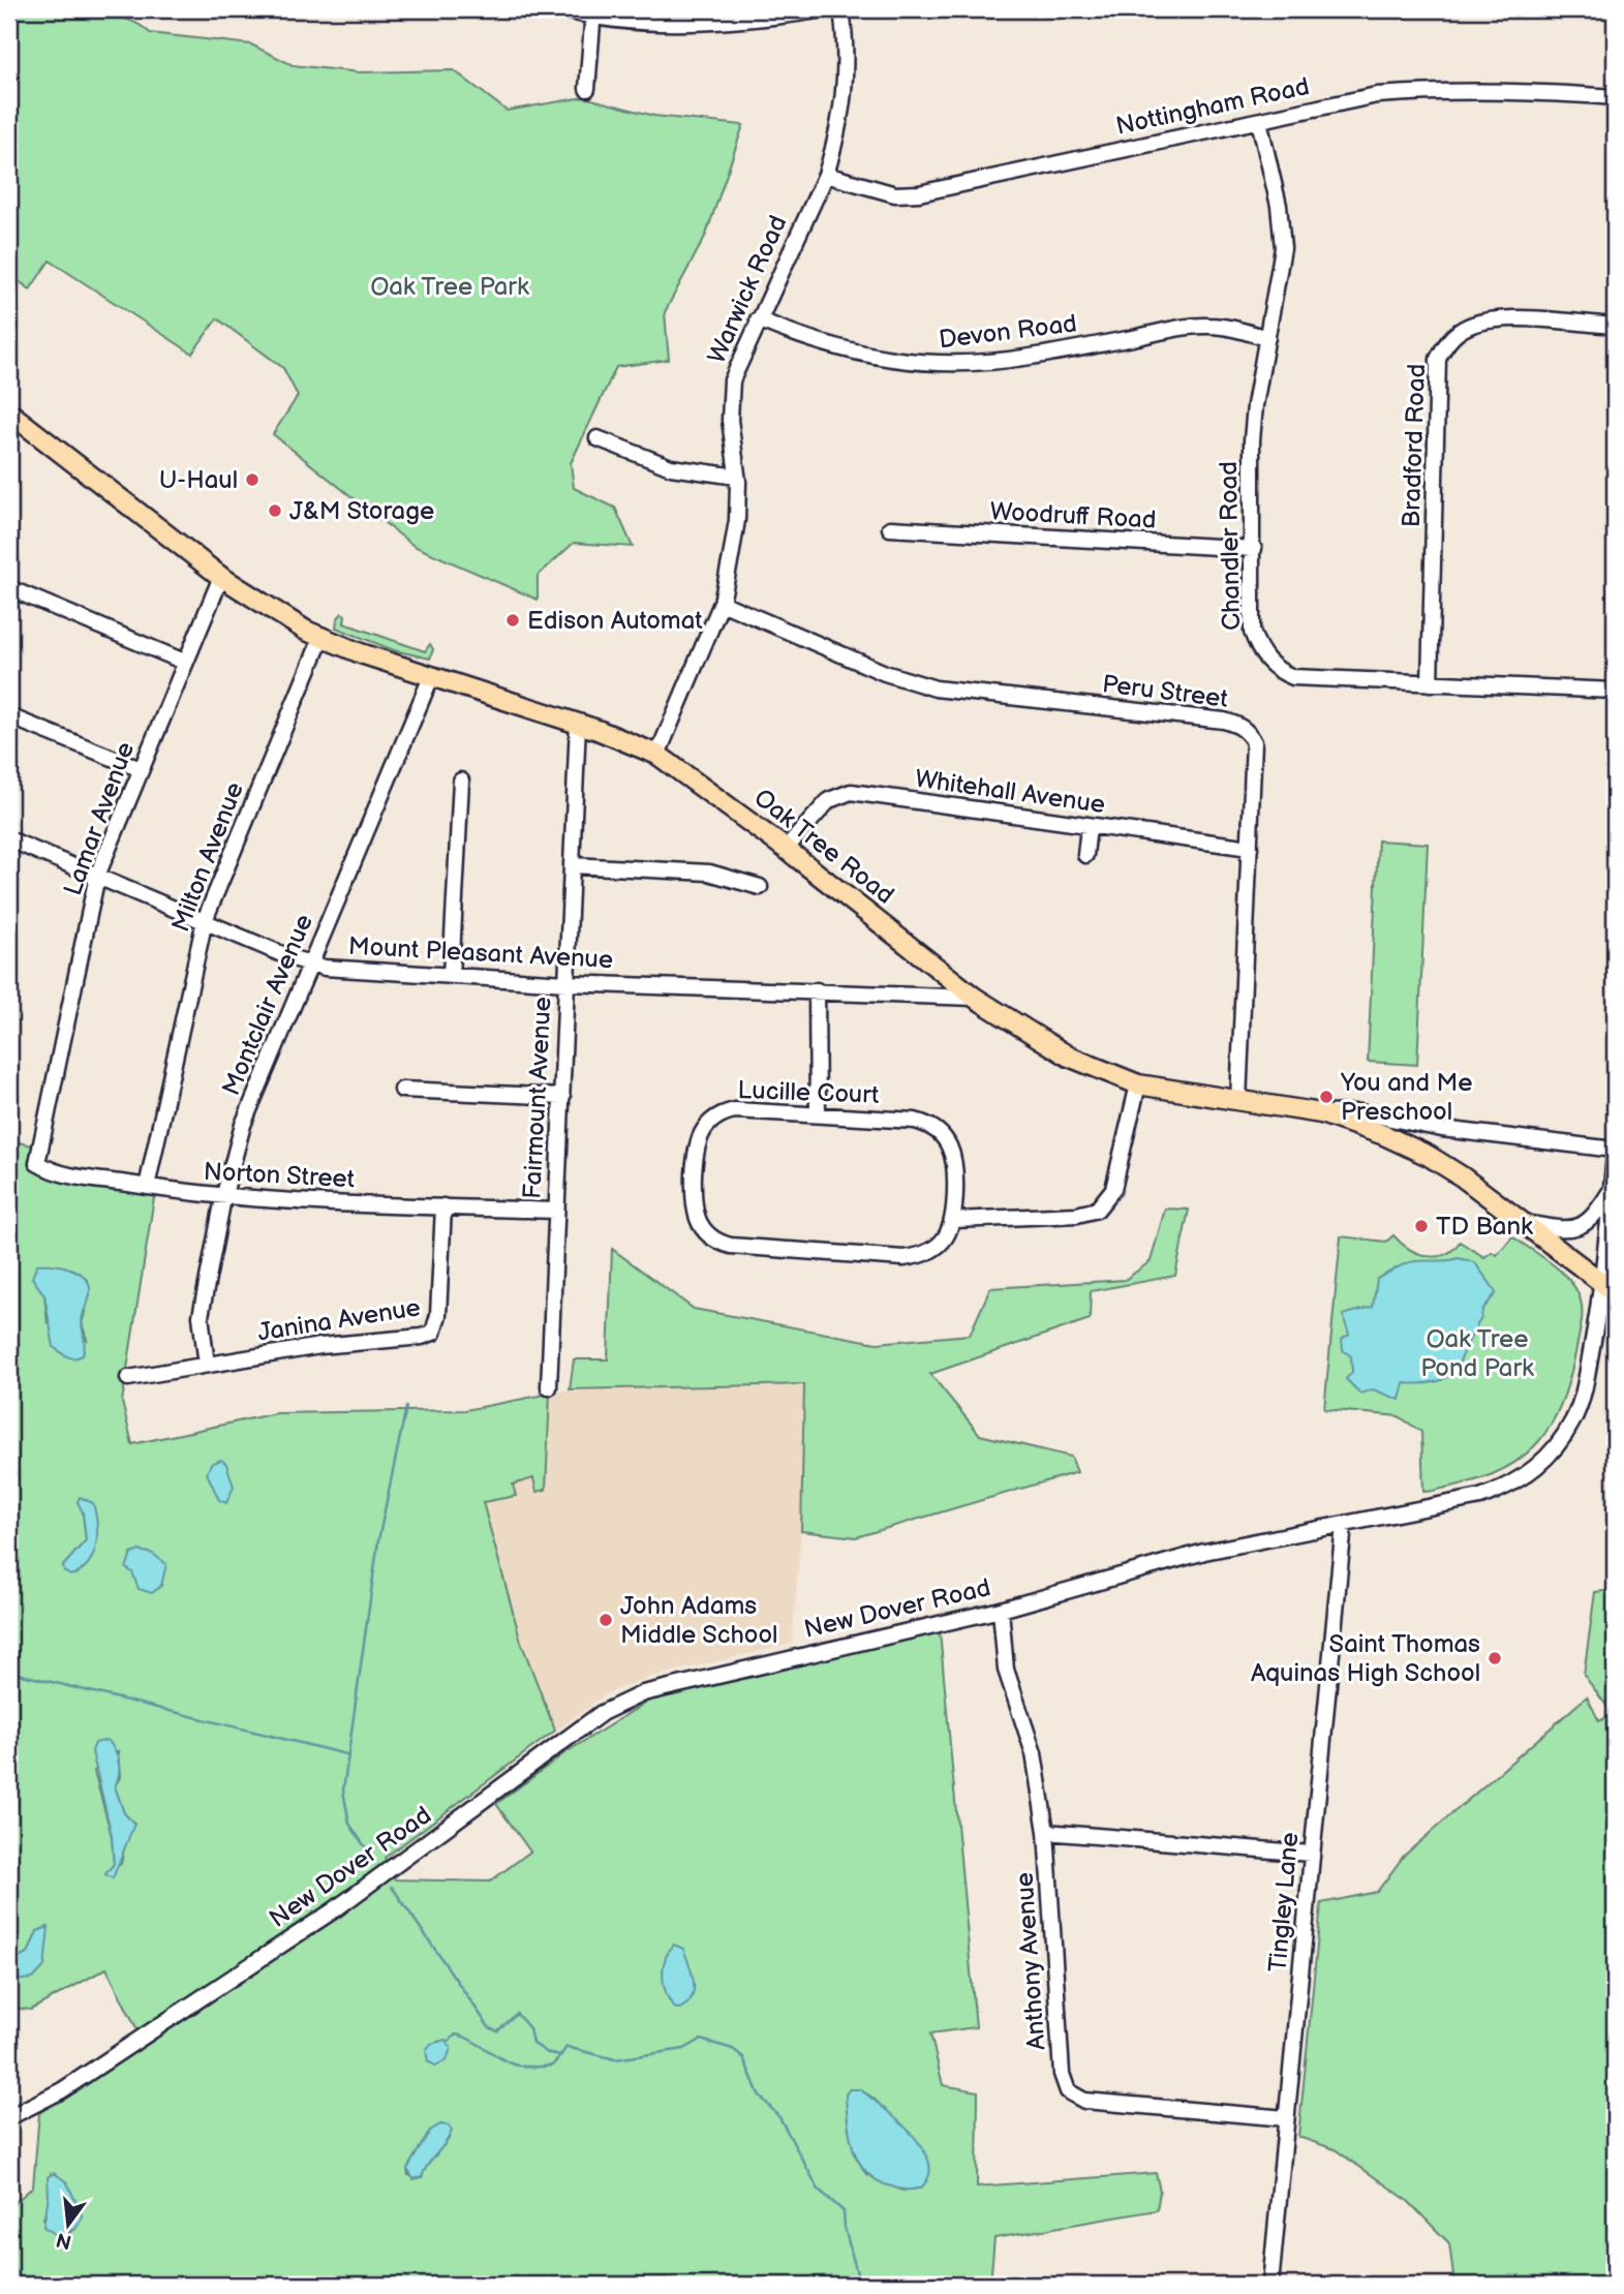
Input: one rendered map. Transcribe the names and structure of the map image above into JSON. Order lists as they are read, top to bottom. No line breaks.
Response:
{"streets":{"main road":["Oak Tree Road"],"street":["Nottingham Road","Warwick Road","Devon Road","Bradford Road","Woodruff Road","Chandler Road","Peru Street","Whitehall Avenue","Lamar Avenue","Milton Avenue","Mount Pleasant Avenue","Montclair Avenue","Lucille Court","Fairmount Avenue","Norton Street","Janina Avenue","New Dover Road","Tingley Lane","Anthony Avenue"]},"crossings":[["Nottingham Road","Warwick Road"],["Nottingham Road","Chandler Road"],["Warwick Road","Devon Road"],["Warwick Road","Peru Street"],["Warwick Road","Oak Tree Road"],["Devon Road","Chandler Road"],["Bradford Road","Chandler Road"],["Woodruff Road","Chandler Road"],["Peru Street","Whitehall Avenue"],["Peru Street","Oak Tree Road"],["Whitehall Avenue","Oak Tree Road"],["Lamar Avenue","Oak Tree Road"],["Lamar Avenue","Mount Pleasant Avenue"],["Lamar Avenue","Norton Street"],["Oak Tree Road","Milton Avenue"],["Oak Tree Road","Mount Pleasant Avenue"],["Oak Tree Road","Montclair Avenue"],["Oak Tree Road","Fairmount Avenue"],["Oak Tree Road","New Dover Road"],["Milton Avenue","Mount Pleasant Avenue"],["Milton Avenue","Norton Street"],["Mount Pleasant Avenue","Montclair Avenue"],["Mount Pleasant Avenue","Fairmount Avenue"],["Montclair Avenue","Norton Street"],["Montclair Avenue","Janina Avenue"],["Fairmount Avenue","Norton Street"],["Norton Street","Janina Avenue"],["New Dover Road","Tingley Lane"],["New Dover Road","Anthony Avenue"],["Tingley Lane","Anthony Avenue"]],"parks":["Oak Tree Park","Oak Tree Pond Park"],"places":["U-Haul","J&M Storage","Edison Automat","You and Me Preschool","TD Bank","John Adams Middle School","Saint Thomas Aquinas High School"],"north":"bottom"}
